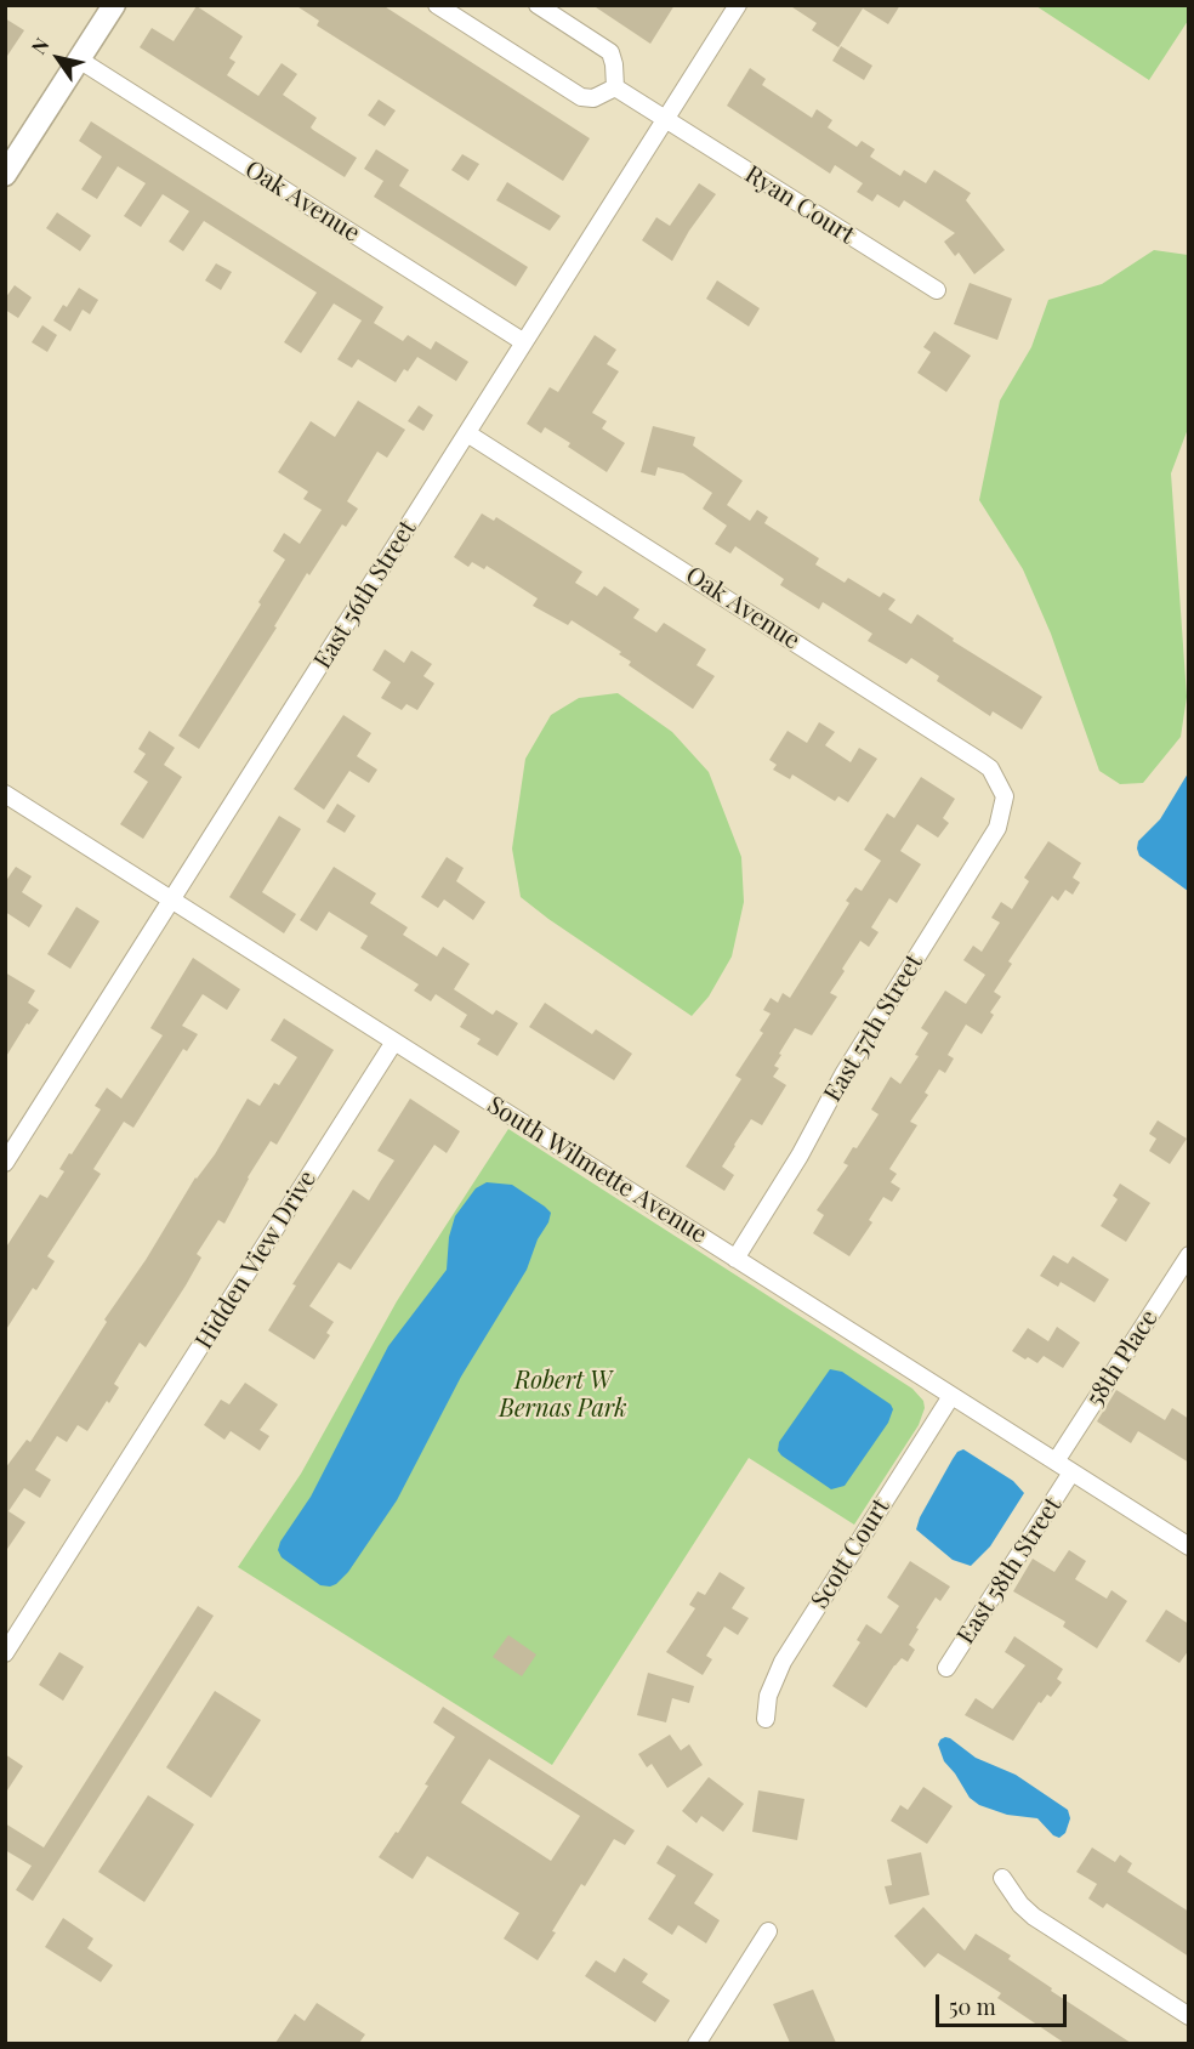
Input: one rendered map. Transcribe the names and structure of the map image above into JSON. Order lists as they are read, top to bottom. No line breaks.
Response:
{"streets":{"street":["Oak Avenue","Ryan Court","East 56th Street","East 57th Street","South Wilmette Avenue","Hidden View Drive","58th Place","Scott Court","East 58th Street"]},"crossings":[["Oak Avenue","East 56th Street"],["Oak Avenue","East 57th Street"],["Ryan Court","East 56th Street"],["East 56th Street","South Wilmette Avenue"],["East 57th Street","South Wilmette Avenue"],["South Wilmette Avenue","Hidden View Drive"],["South Wilmette Avenue","58th Place"],["South Wilmette Avenue","Scott Court"],["South Wilmette Avenue","East 58th Street"]],"parks":["Robert W Bernas Park"],"scale_bar":"50 m","north":"top left"}
